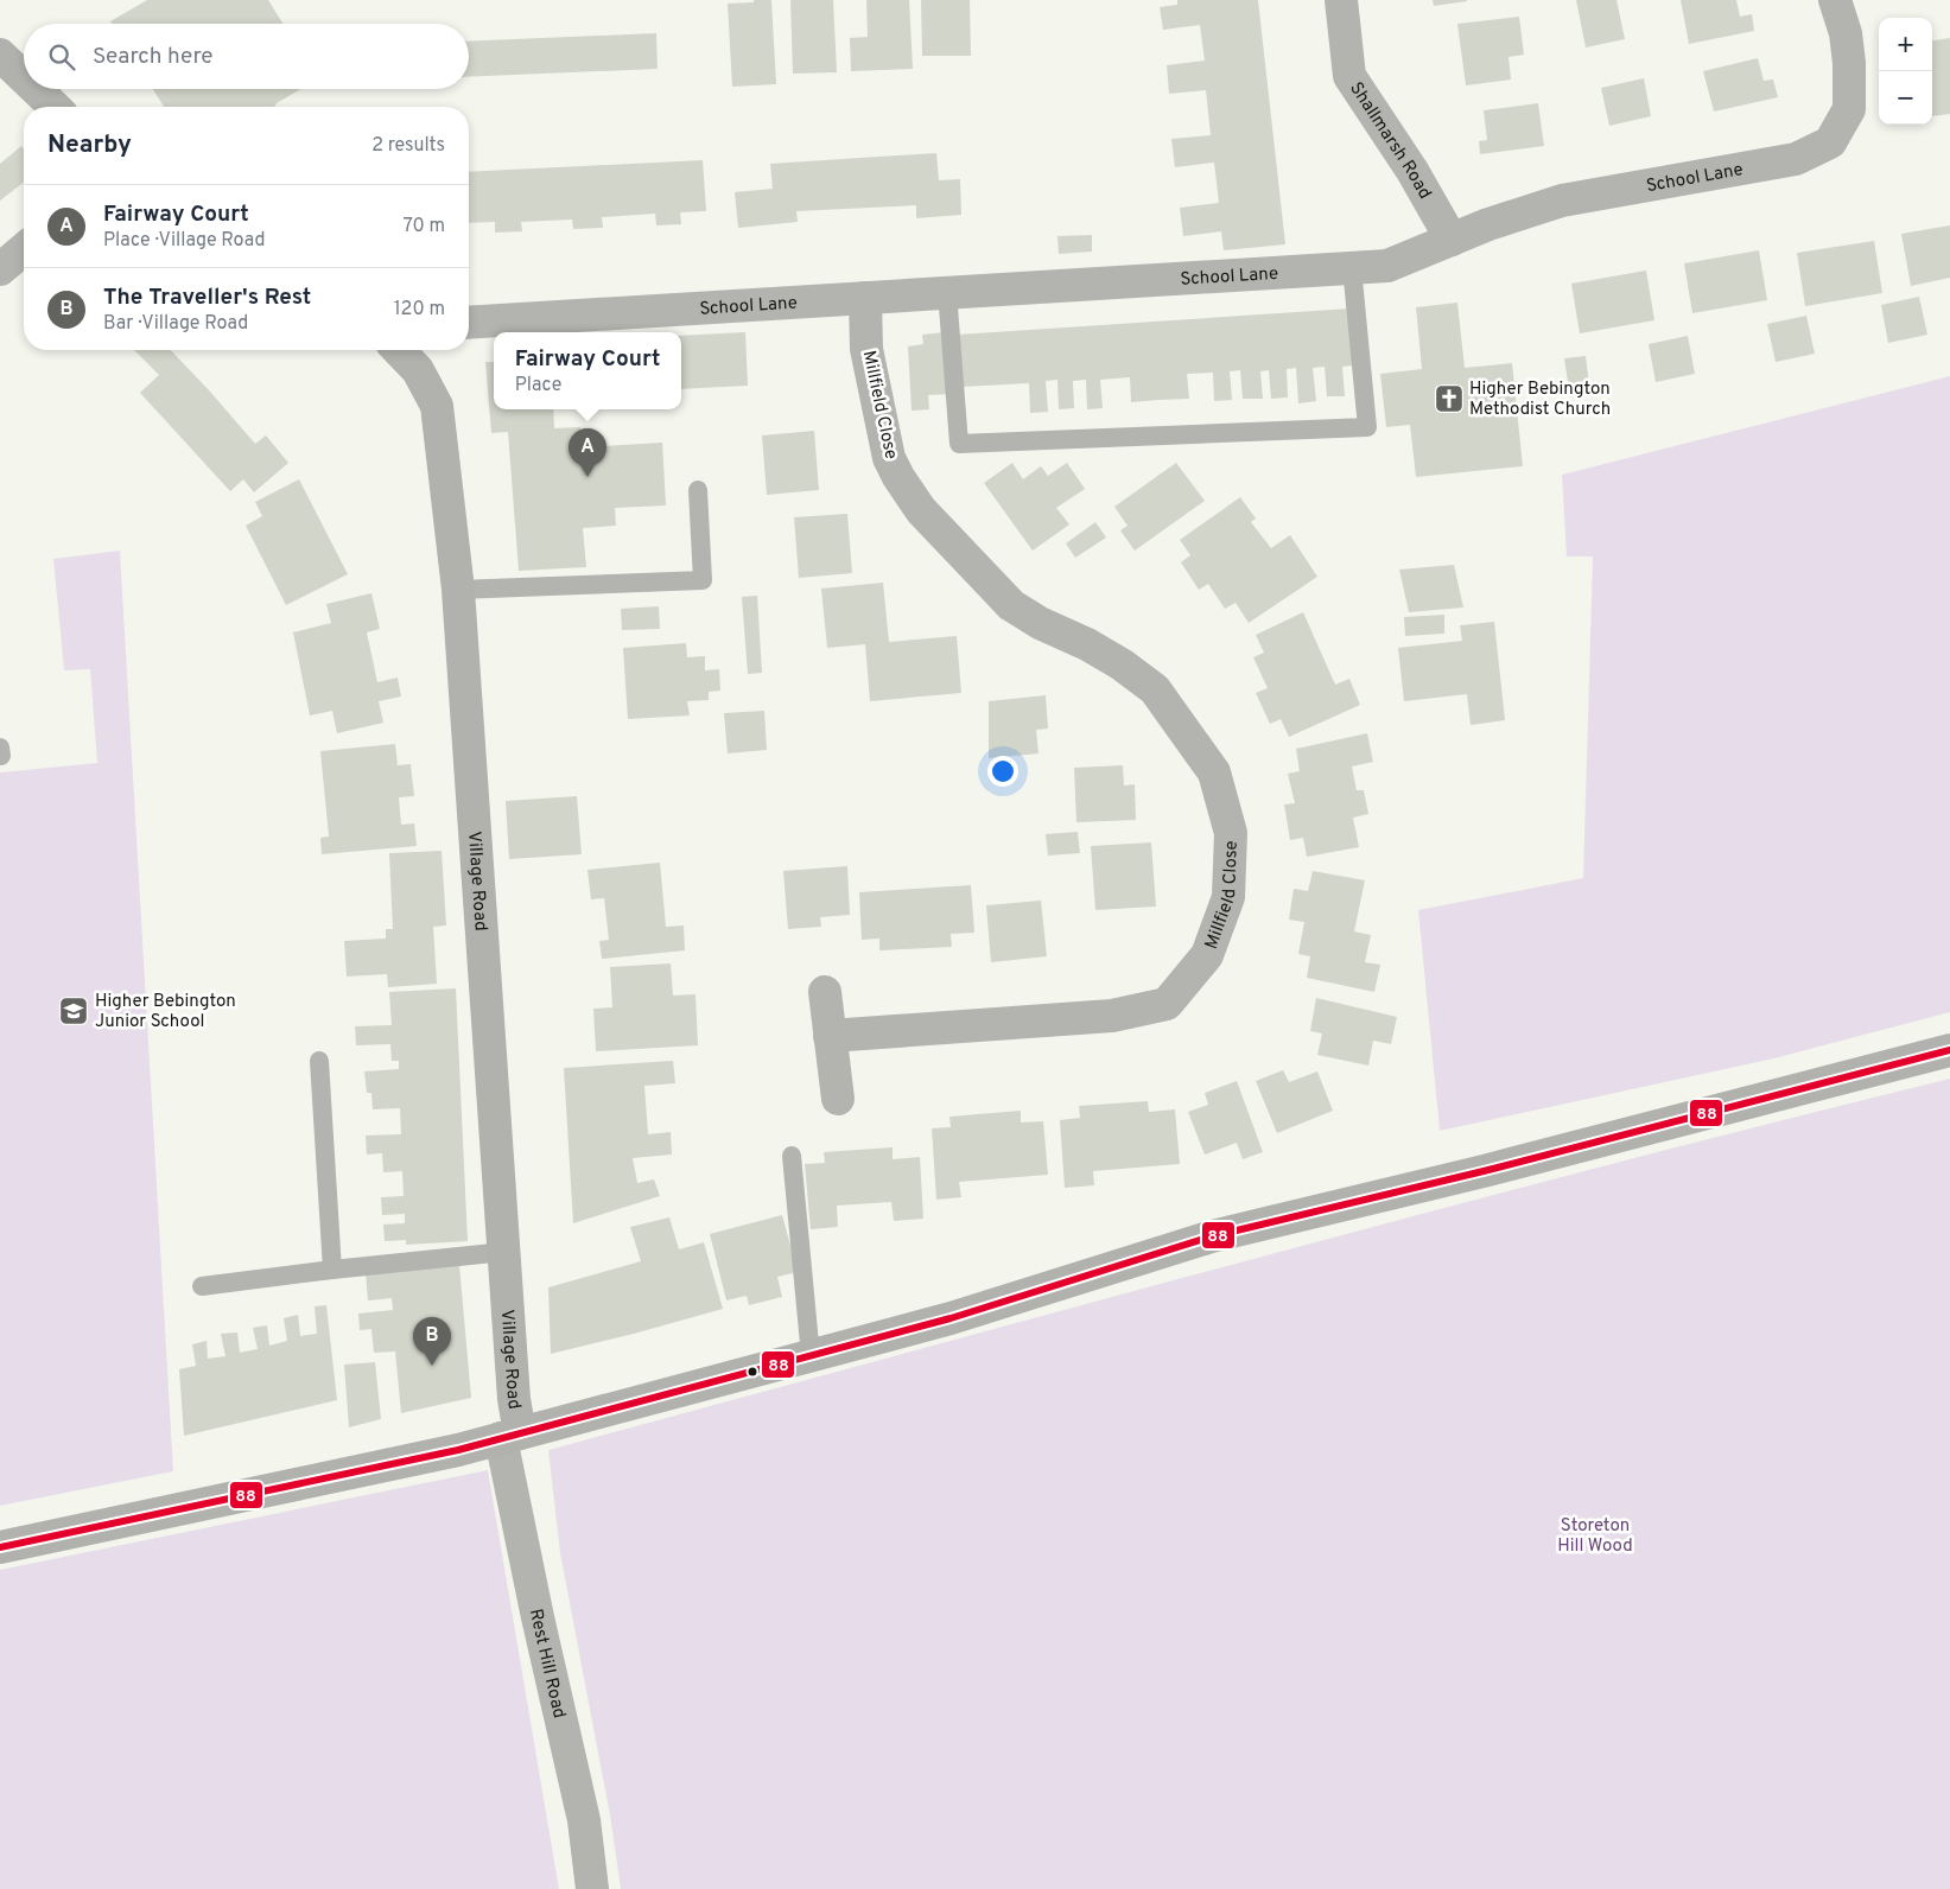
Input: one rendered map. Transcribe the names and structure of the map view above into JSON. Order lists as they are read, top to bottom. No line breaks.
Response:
{"streets":{"main road":["Village Road"],"street":["Shallmarsh Road","School Lane","Millfield Close","Rest Hill Road"]},"crossings":[["Shallmarsh Road","School Lane"],["School Lane","Millfield Close"],["Village Road","Rest Hill Road"]],"parks":["Storeton Hill Wood"],"places":{"church":["Higher Bebington Methodist Church"],"school or university":["Higher Bebington Junior School"]},"lines":["transit line 88"],"page":{"map_buttons":["+","−"],"search":"Search here","heading":["Nearby","2 results"],"list":[{"mark":"A","name":"Fairway Court","note":"Place · Village Road","value":"70 m"},{"mark":"B","name":"The Traveller's Rest","note":"Bar · Village Road","value":"120 m"}],"popup":["Fairway Court","Place"],"pins":["A","B"]}}
